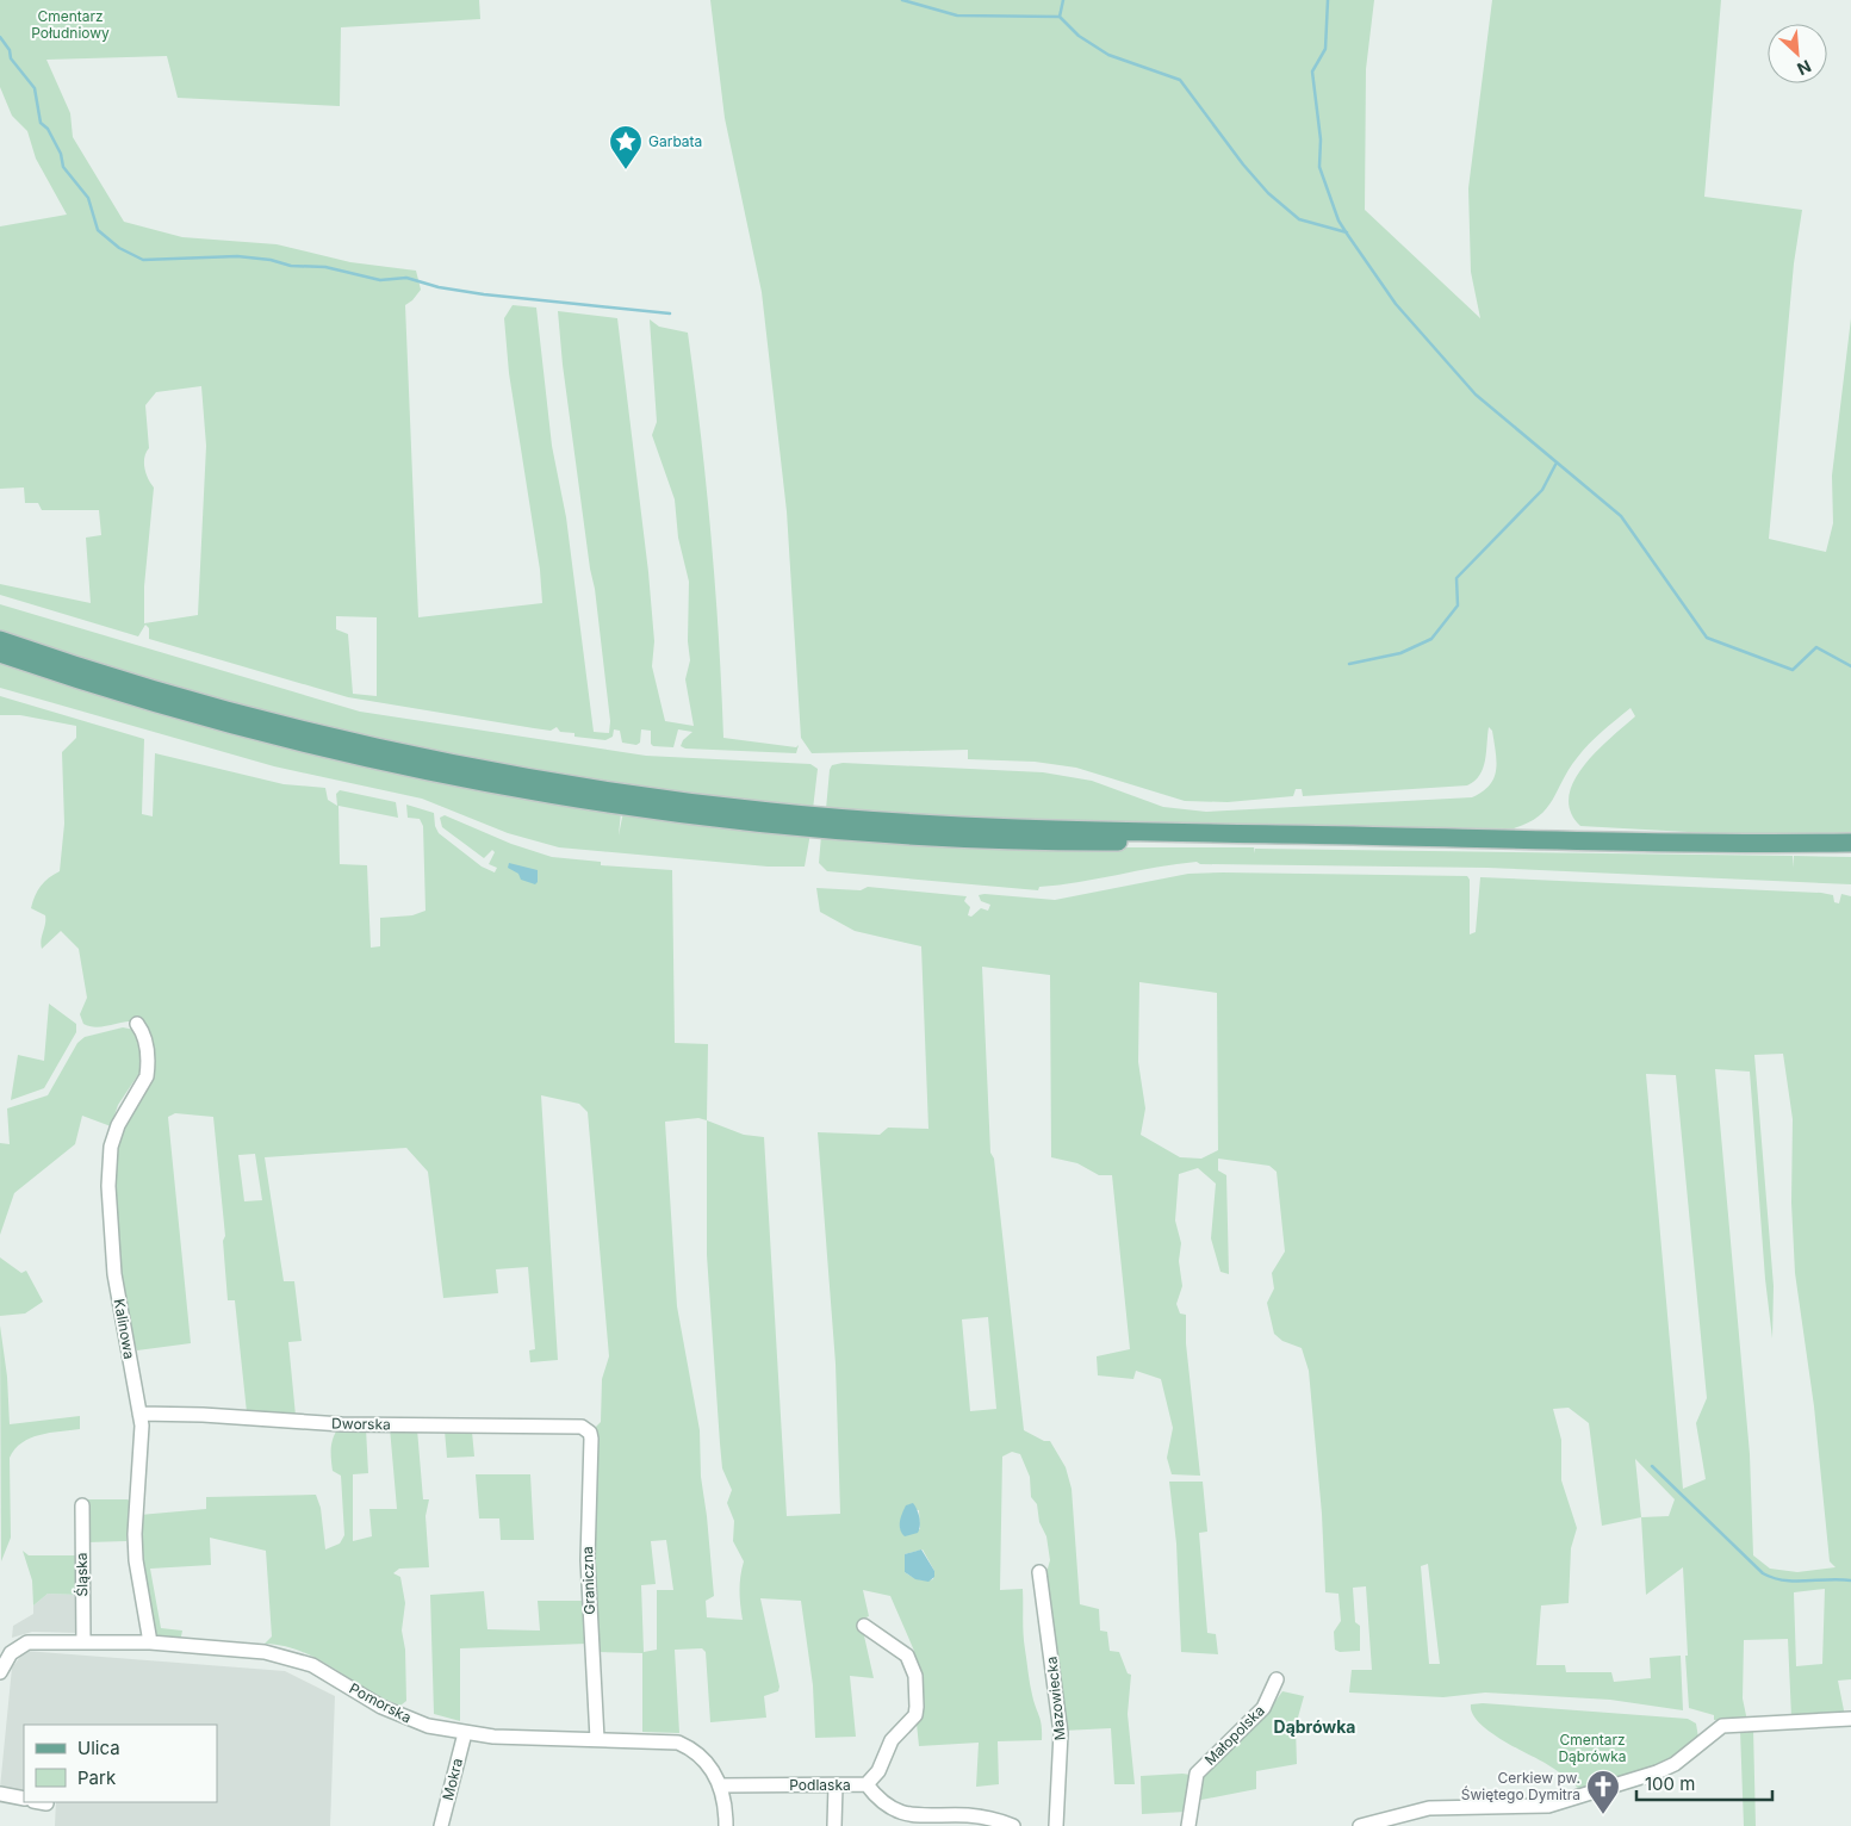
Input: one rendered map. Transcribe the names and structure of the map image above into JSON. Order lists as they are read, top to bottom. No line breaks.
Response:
{"streets":{"street":["Kalinowa","Dworska","Śląska","Graniczna","Mazowiecka","Pomorska","Małopolska","Mokra","Podlaska"]},"crossings":[["Kalinowa","Dworska"],["Kalinowa","Pomorska"],["Dworska","Graniczna"],["Śląska","Pomorska"],["Graniczna","Pomorska"],["Pomorska","Mokra"],["Pomorska","Podlaska"]],"districts":["Dąbrówka"],"parks":["Cmentarz Południowy","Cmentarz Dąbrówka"],"places":{"place":["Garbata"],"church":["Cerkiew pw. Świętego Dymitra"]},"legend":["Ulica","Park"],"scale_bar":"100 m","north":"bottom right"}
